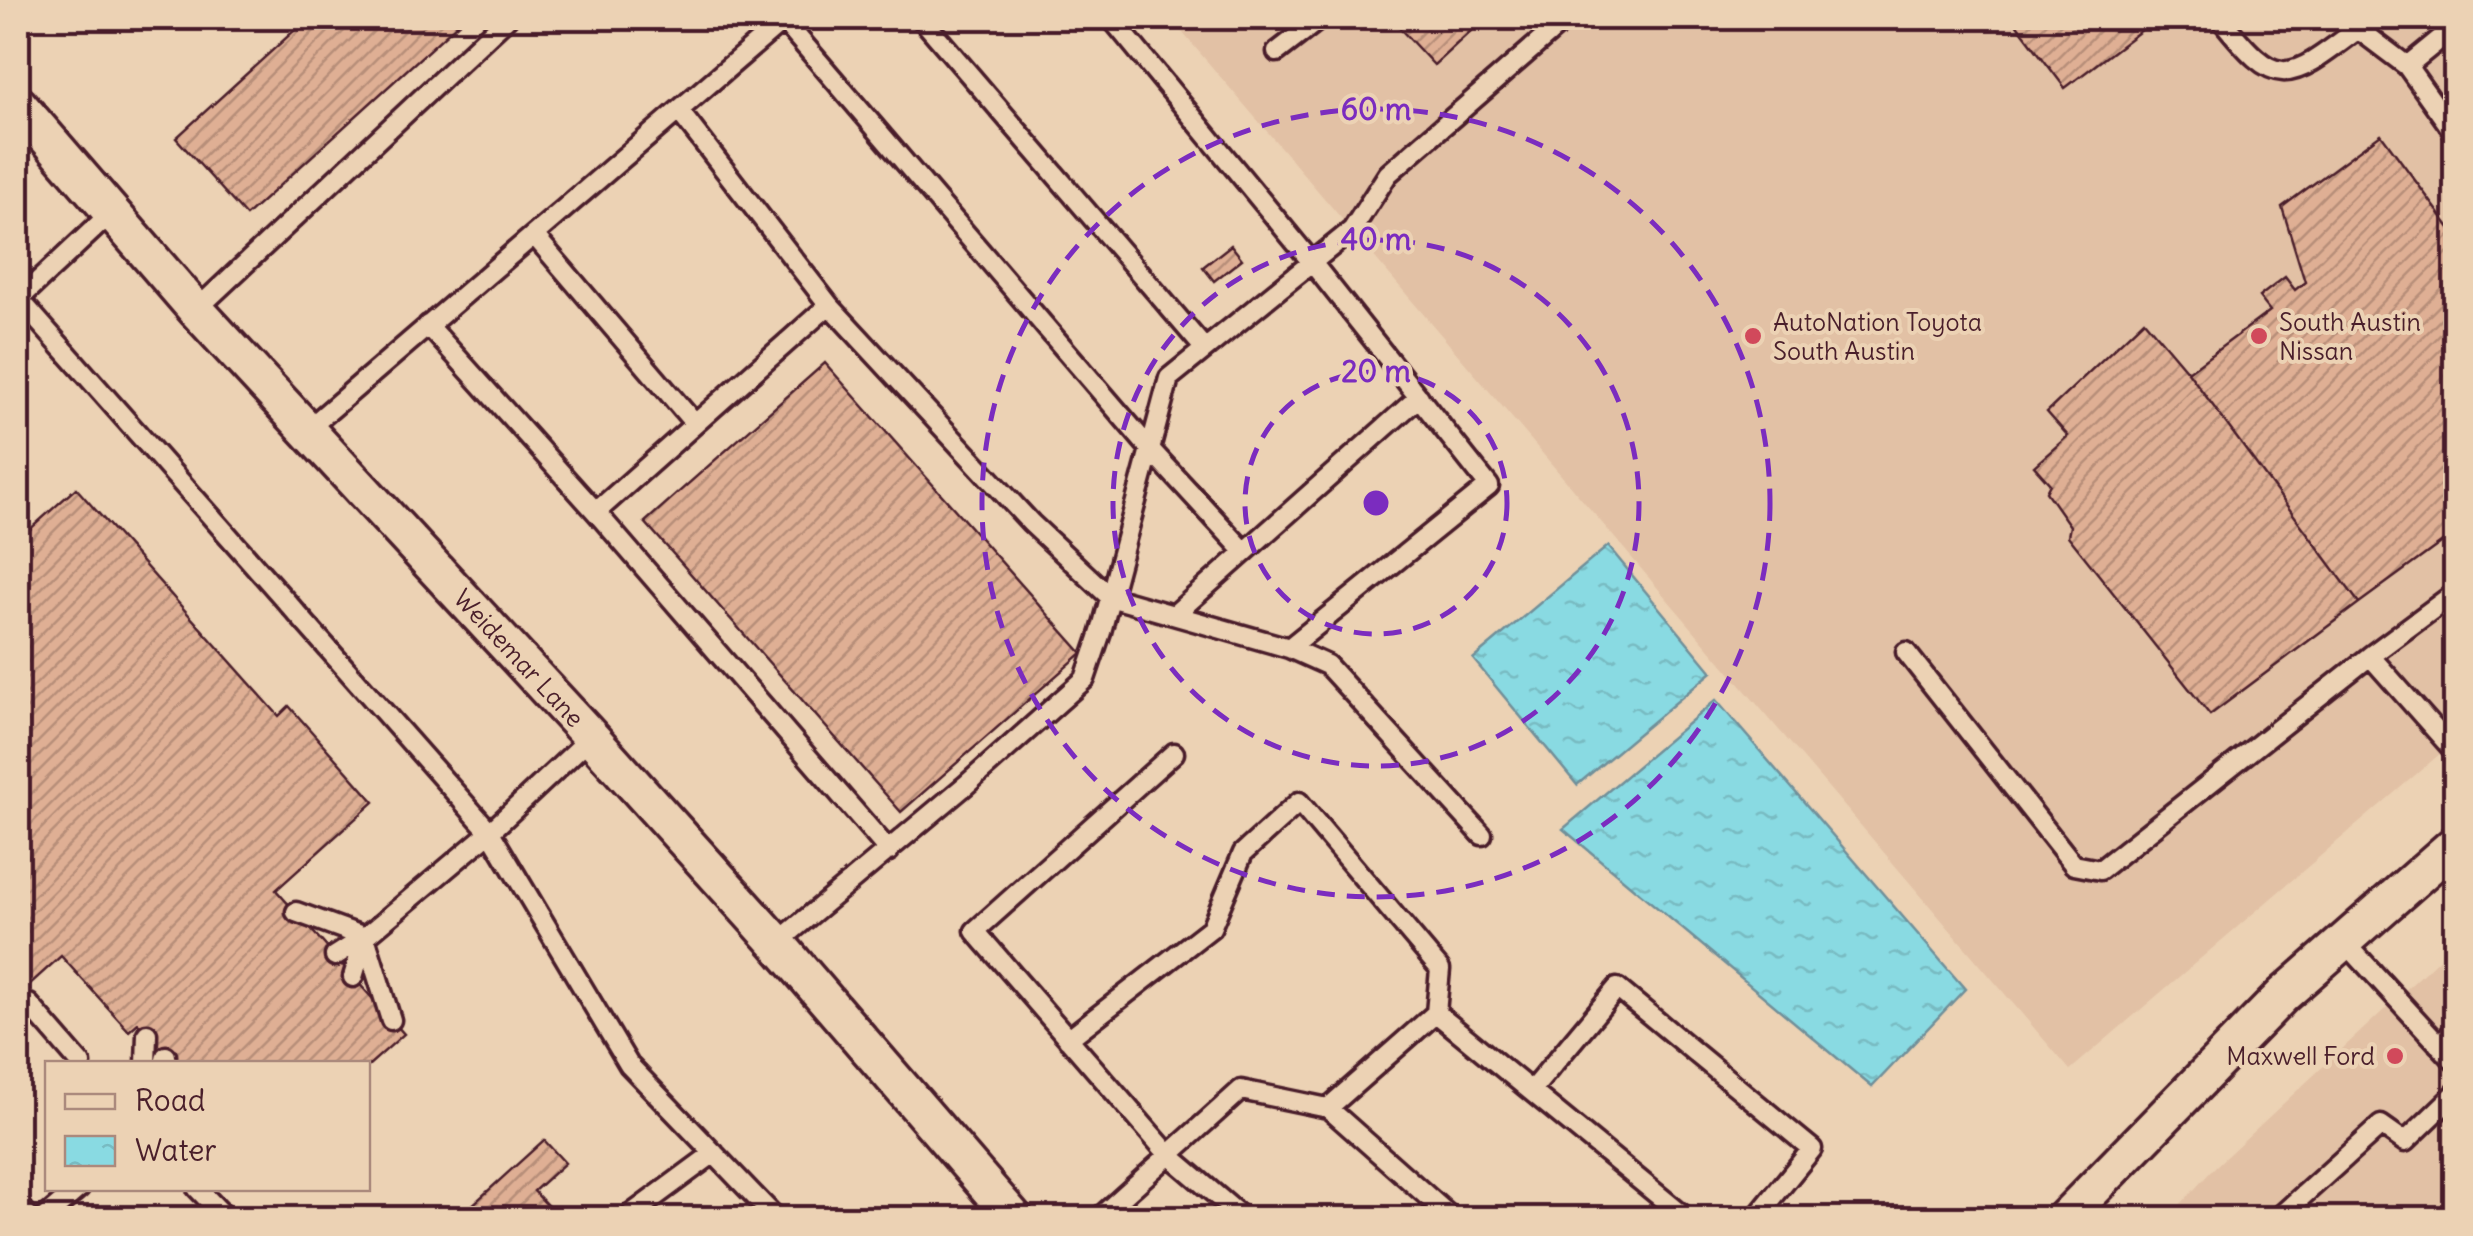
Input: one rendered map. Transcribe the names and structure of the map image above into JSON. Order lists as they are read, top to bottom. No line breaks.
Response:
{"streets":{"street":["Weidemar Lane"]},"places":["AutoNation Toyota South Austin","South Austin Nissan","Maxwell Ford"],"legend":["Road","Water"],"rings":["60 m","40 m","20 m"]}
